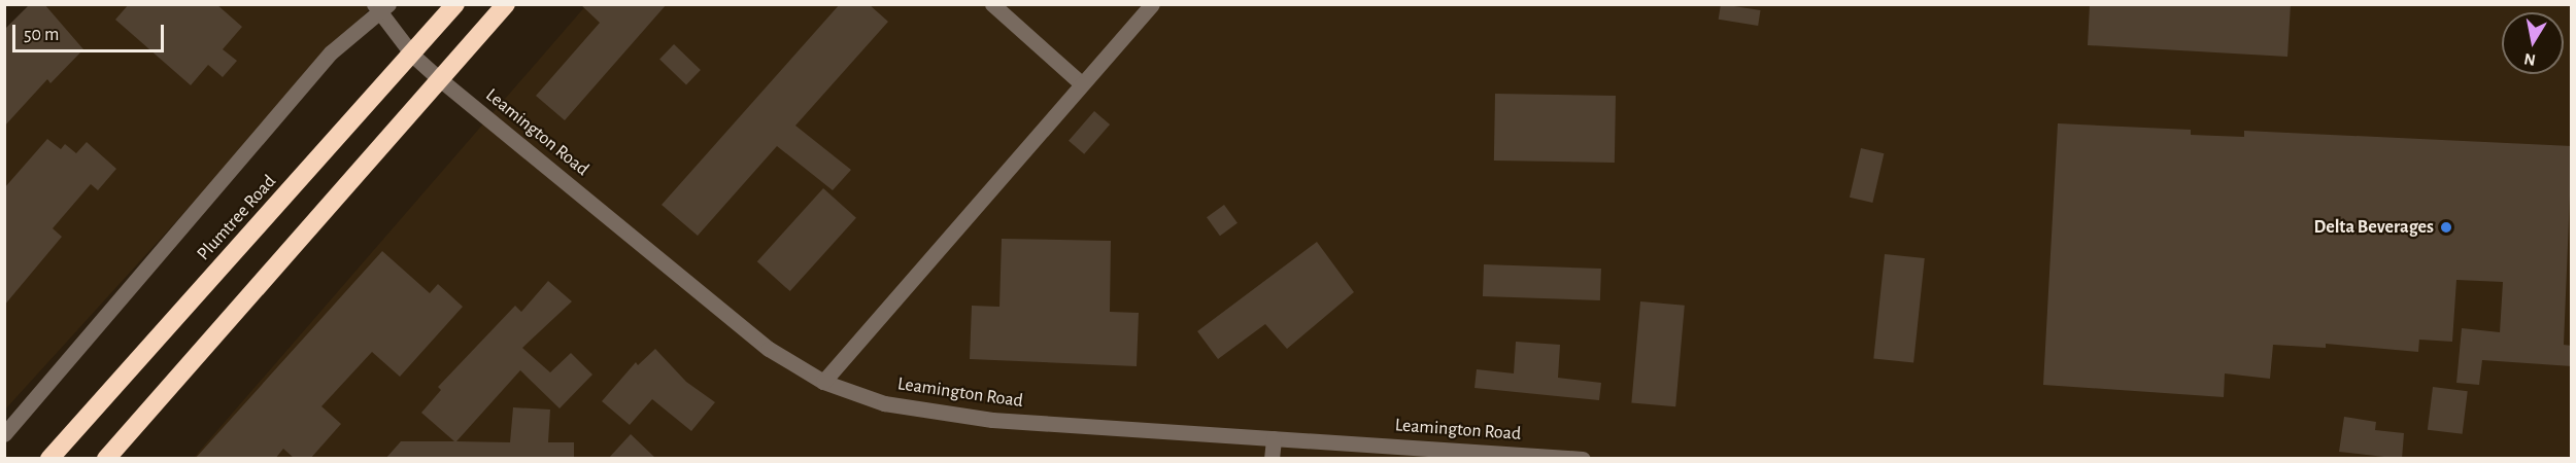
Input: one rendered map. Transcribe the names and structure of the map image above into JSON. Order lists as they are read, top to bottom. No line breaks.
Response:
{"streets":{"highway":["Plumtree Road"],"street":["Leamington Road"]},"crossings":[["Leamington Road","Plumtree Road"]],"places":["Delta Beverages"],"scale_bar":"50 m","north":"bottom"}
